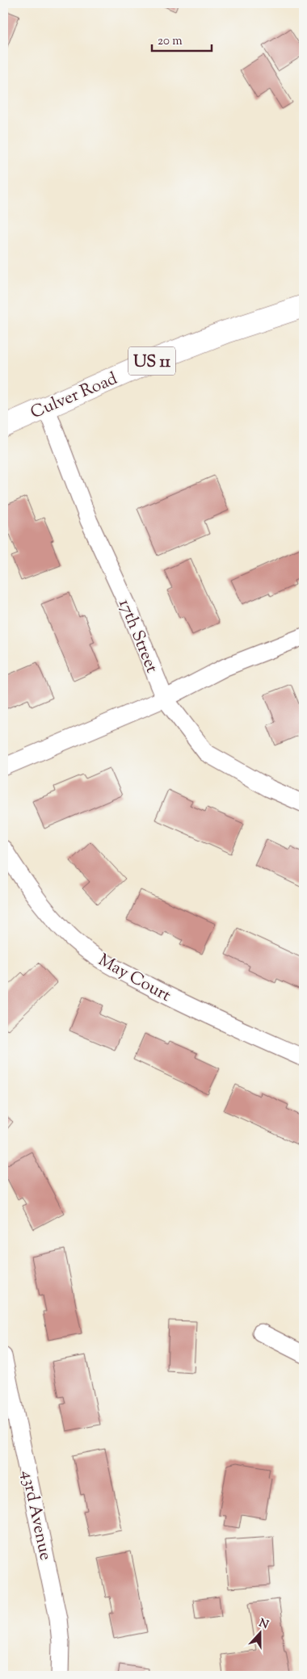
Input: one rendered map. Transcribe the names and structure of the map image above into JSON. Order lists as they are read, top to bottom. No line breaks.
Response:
{"streets":{"main road":["US 11","Culver Road"],"street":["17th Street","May Court","43rd Avenue"]},"crossings":[["Culver Road","17th Street"]],"scale_bar":"20 m","north":"top"}
